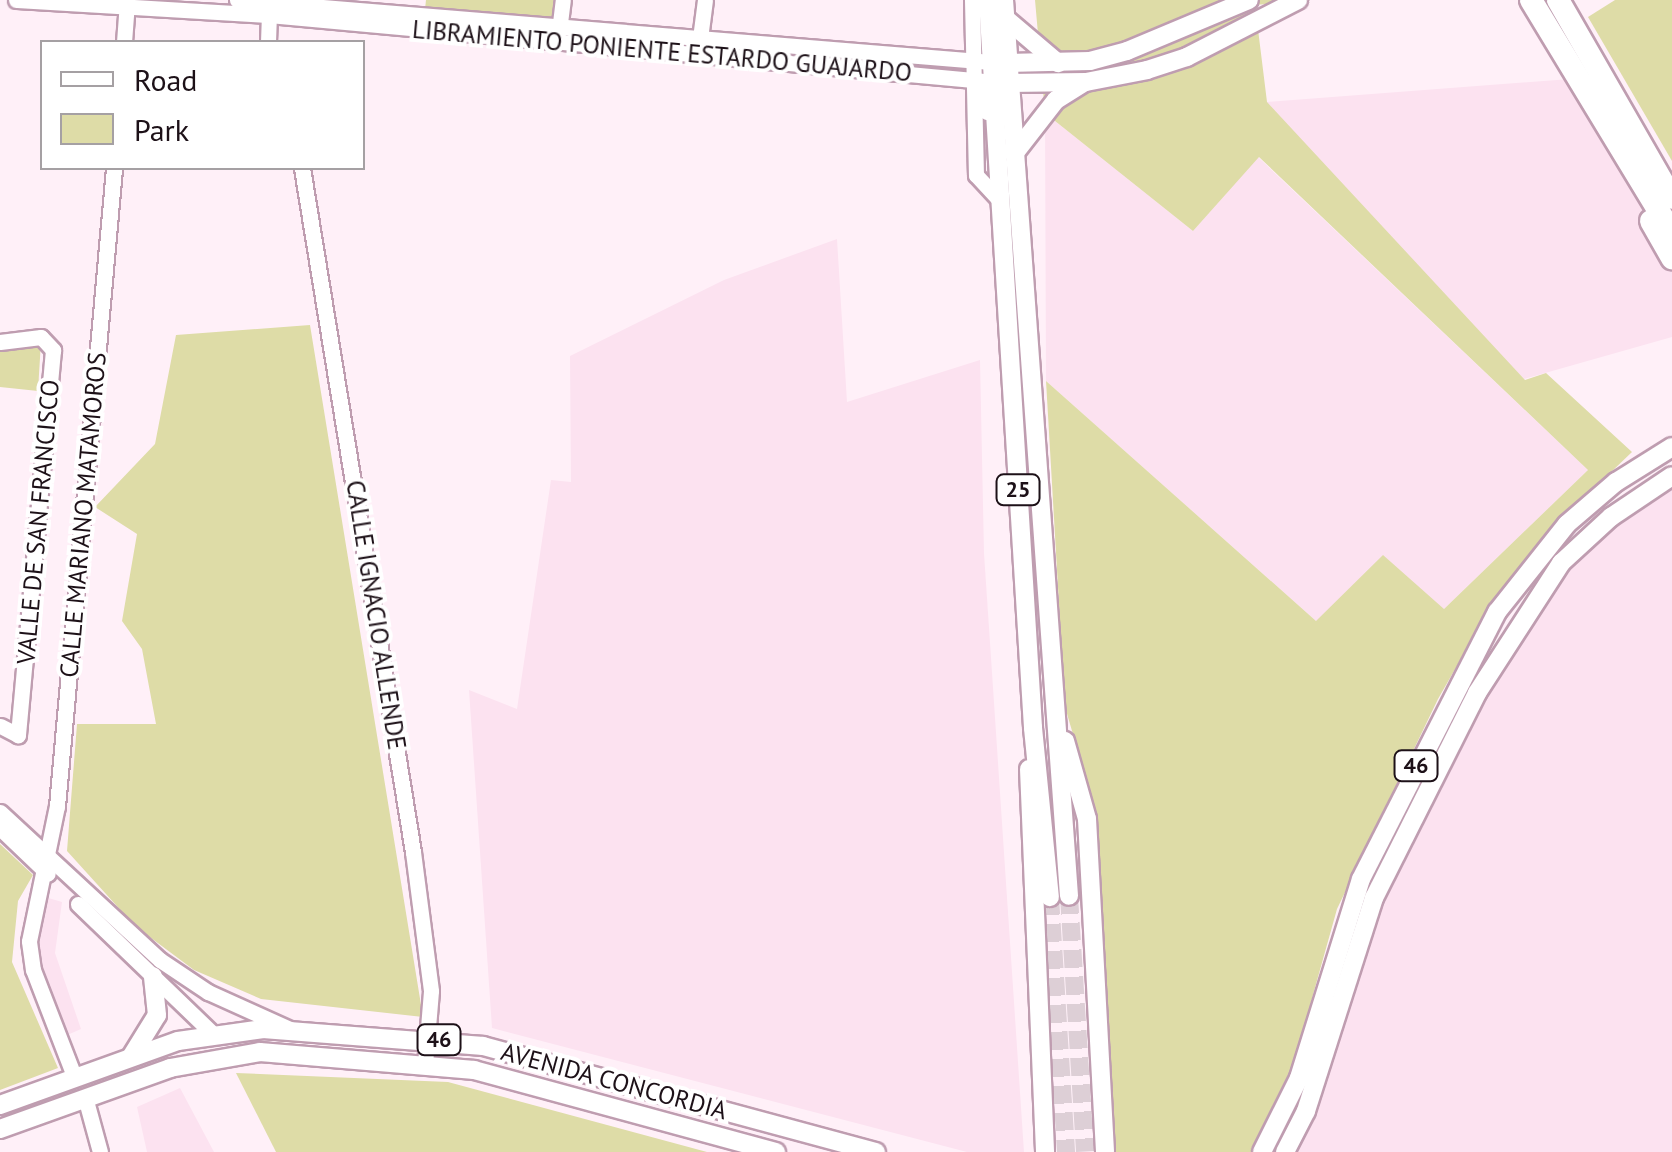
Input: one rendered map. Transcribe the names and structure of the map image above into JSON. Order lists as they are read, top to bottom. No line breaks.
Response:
{"streets":{"main road":["25","46","AVENIDA CONCORDIA"],"street":["LIBRAMIENTO PONIENTE ESTARDO GUAJARDO","CALLE MARIANO MATAMOROS","VALLE DE SAN FRANCISCO","CALLE IGNACIO ALLENDE"]},"crossings":[["LIBRAMIENTO PONIENTE ESTARDO GUAJARDO","25"],["CALLE MARIANO MATAMOROS","AVENIDA CONCORDIA"],["CALLE IGNACIO ALLENDE","AVENIDA CONCORDIA"]],"legend":["Road","Park"]}
